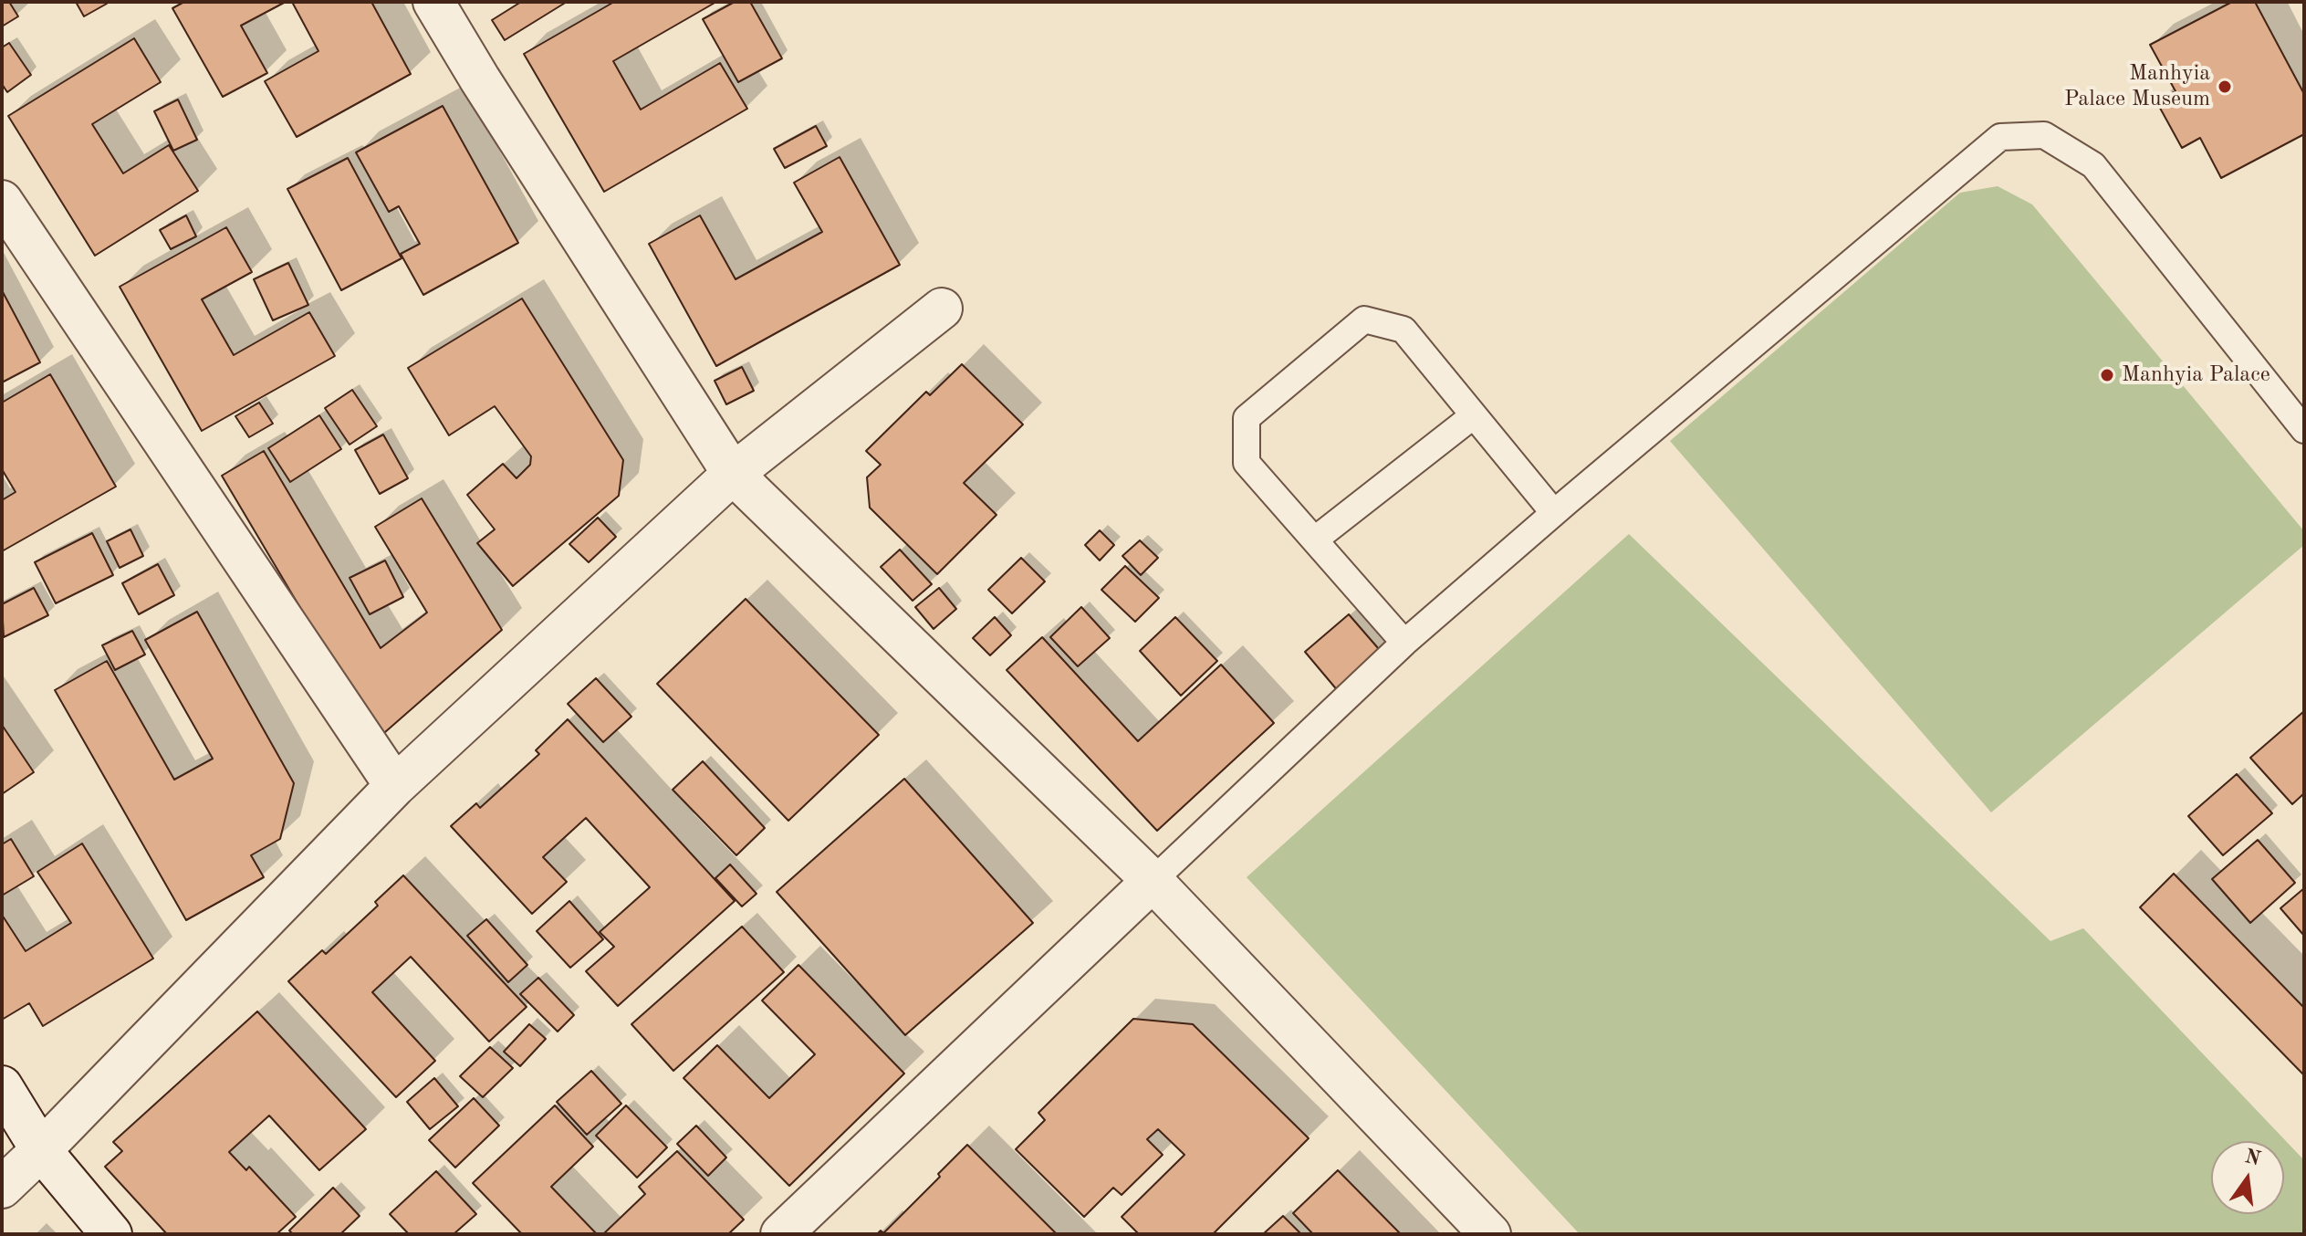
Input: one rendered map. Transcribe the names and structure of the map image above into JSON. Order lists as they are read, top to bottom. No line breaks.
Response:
{"places":["Manhyia Palace Museum","Manhyia Palace"],"north":"top"}
